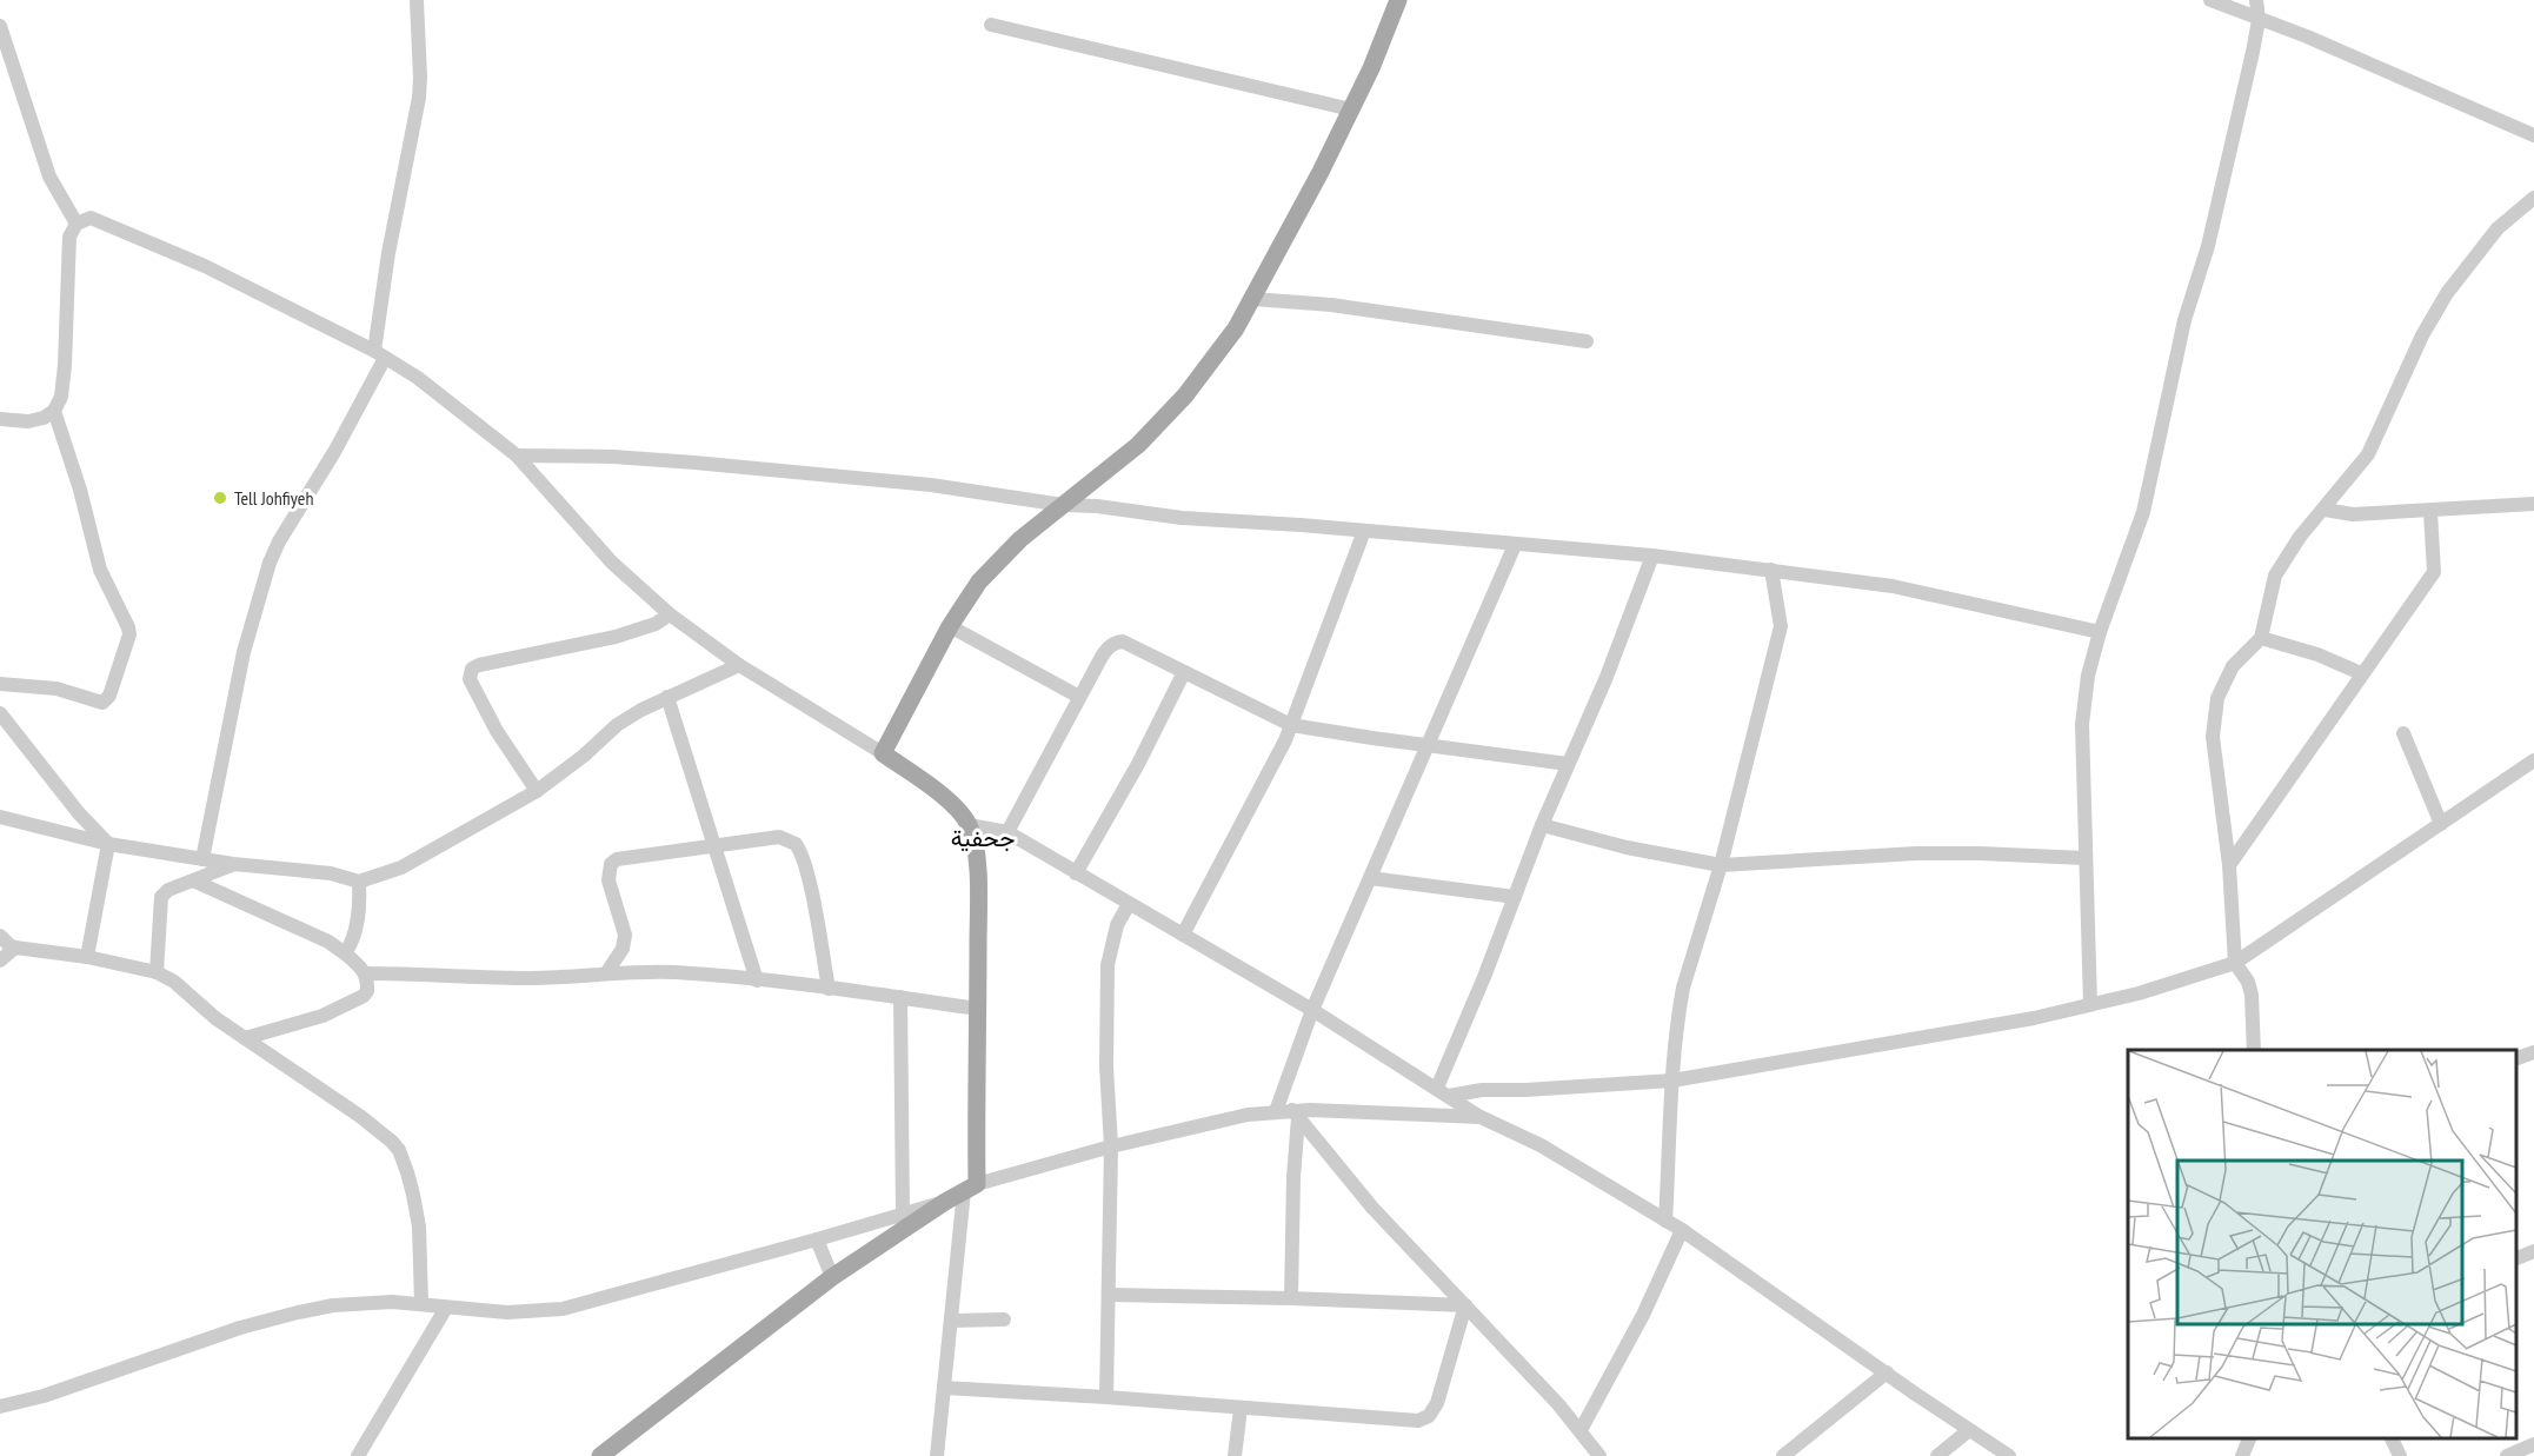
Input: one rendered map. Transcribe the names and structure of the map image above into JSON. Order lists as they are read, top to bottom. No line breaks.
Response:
{"districts":["جحفية"],"places":["Tell Johfiyeh"]}
